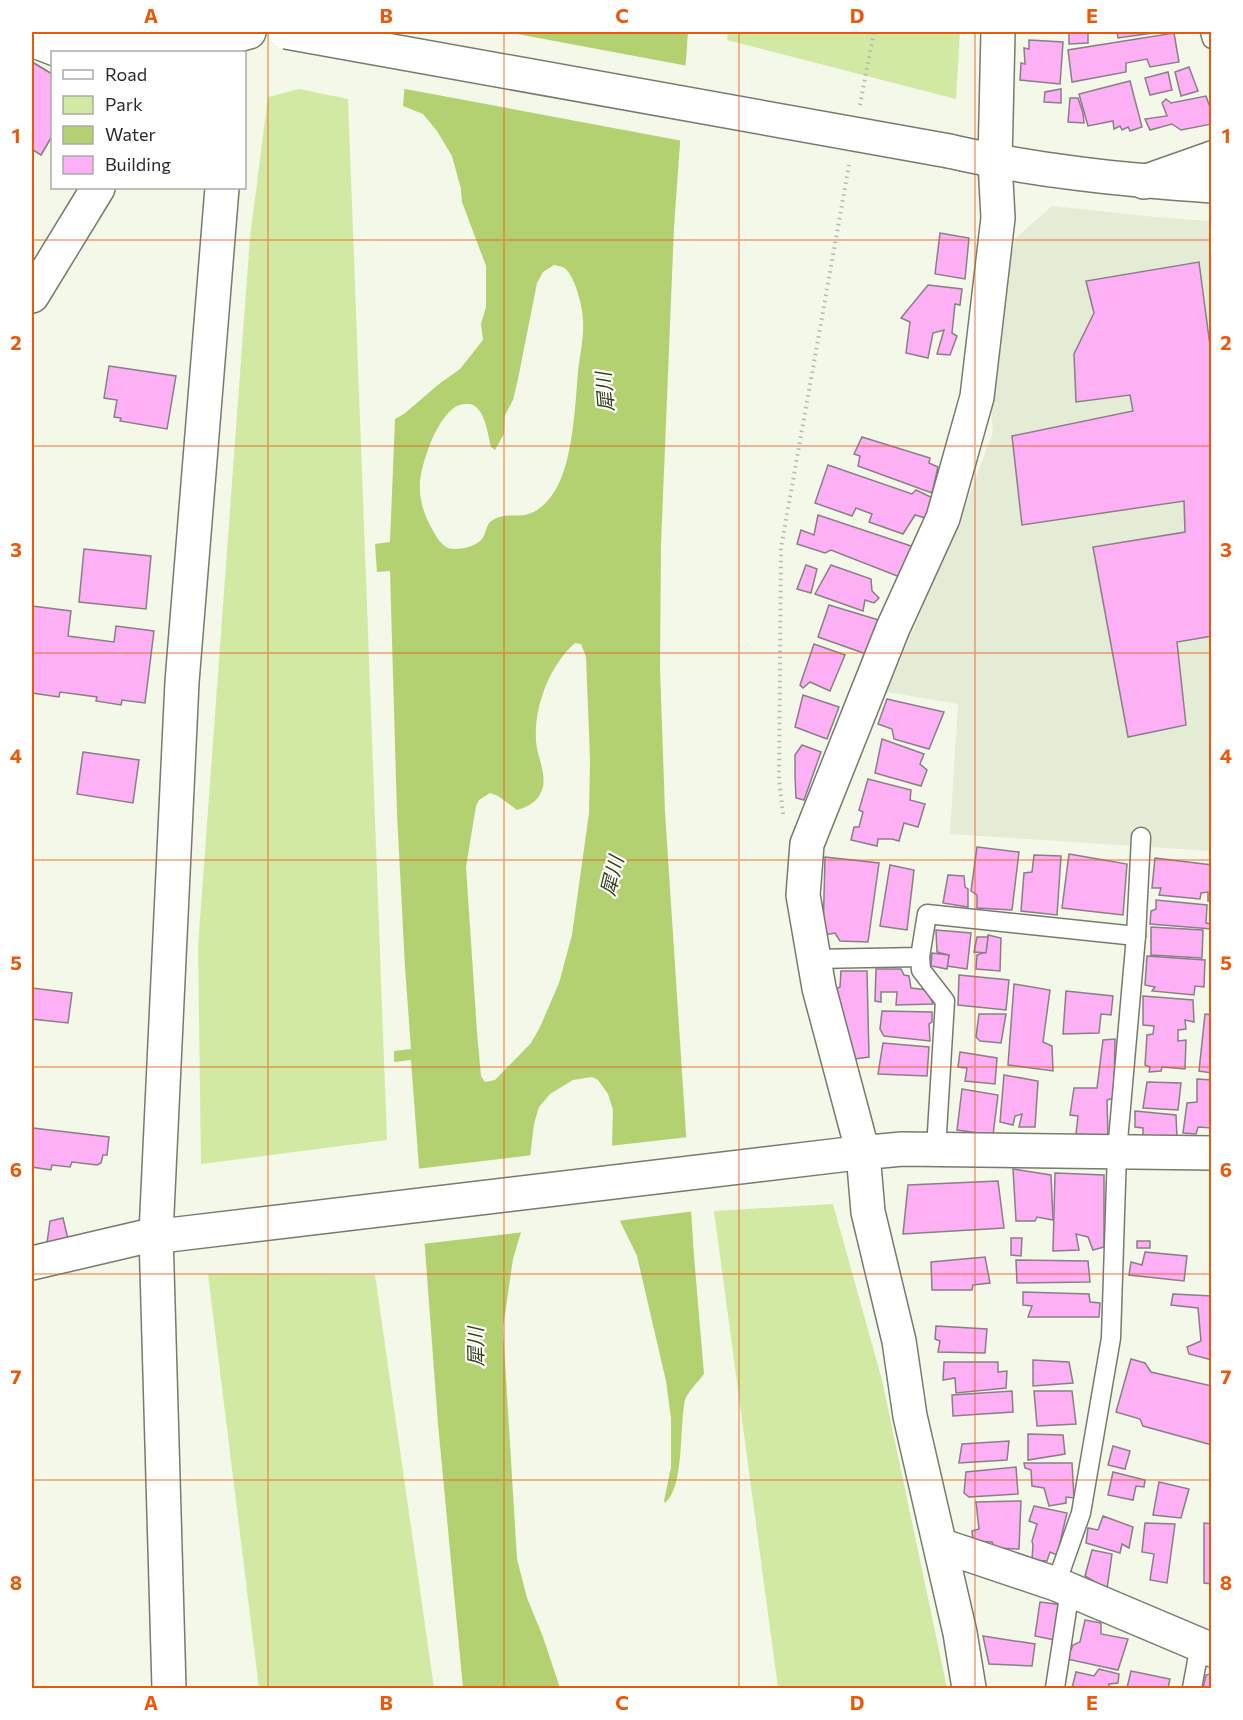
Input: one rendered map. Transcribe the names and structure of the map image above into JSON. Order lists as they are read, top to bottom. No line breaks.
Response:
{"water":["犀川"],"legend":["Road","Park","Water","Building"],"grid":{"columns":["A","B","C","D","E"],"rows":["1","2","3","4","5","6","7","8"]}}
